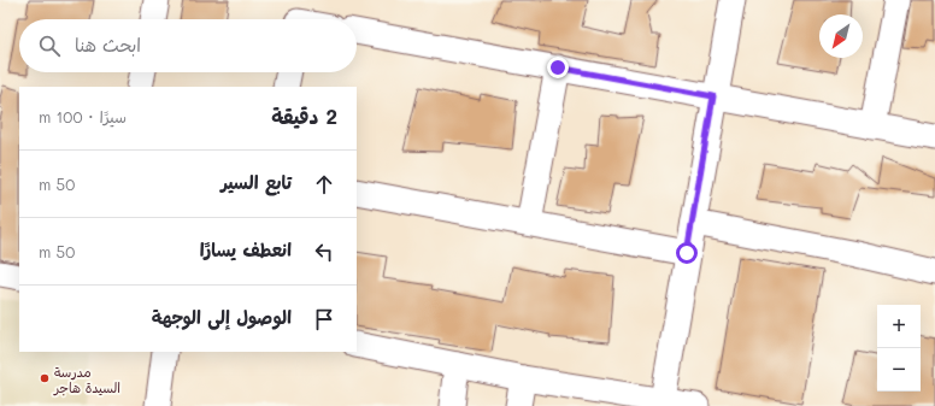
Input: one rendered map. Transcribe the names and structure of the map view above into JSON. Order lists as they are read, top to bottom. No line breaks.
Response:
{"places":["مدرسة السيدة هاجر"],"north":"bottom left","page":{"search":"ابحث هنا","heading":["2 دقيقة","سيرًا · 100 m"],"list":[["تابع السير","50 m"],["انعطف يسارًا","50 m"],"الوصول إلى الوجهة"],"map_buttons":["+","−"]}}
